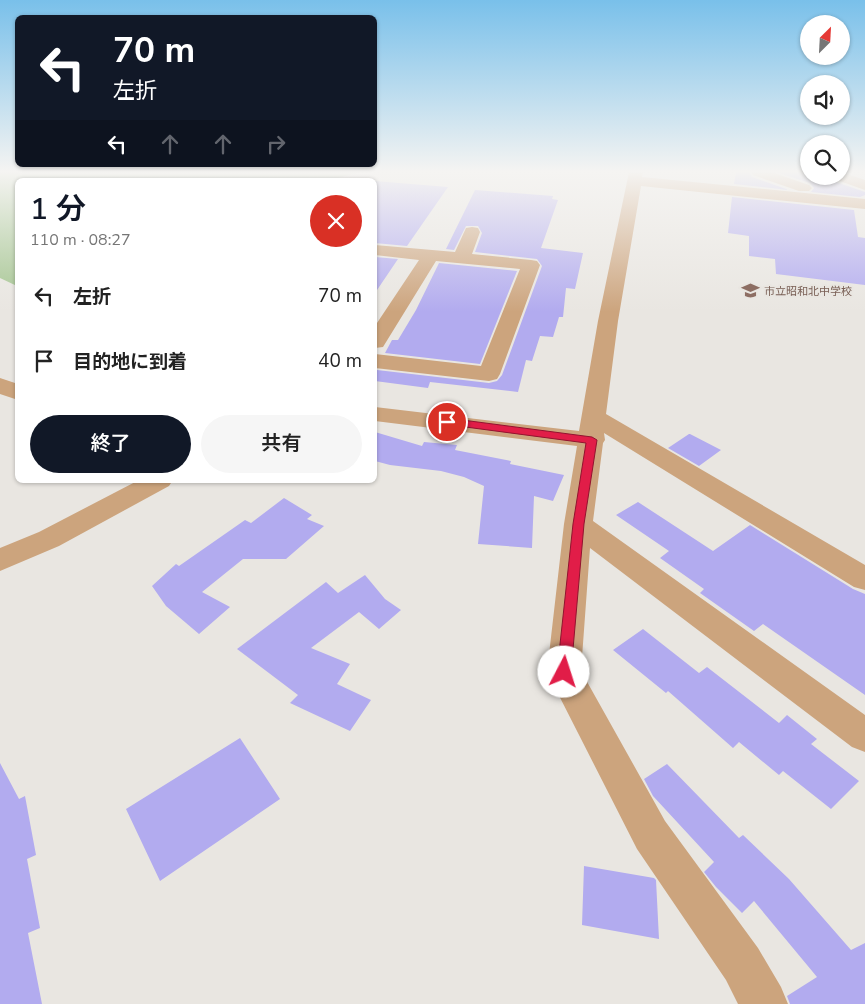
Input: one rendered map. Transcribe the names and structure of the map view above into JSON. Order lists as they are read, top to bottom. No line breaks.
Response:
{"places":{"school or university":["市立昭和北中学校"]},"north":"top right","page":{"turn":["70 m","左折"],"heading":["1 分","110 m · 08:27"],"list":[{"name":"左折","value":"70 m"},{"name":"目的地に到着","value":"40 m"}],"buttons":["終了","共有"]}}
